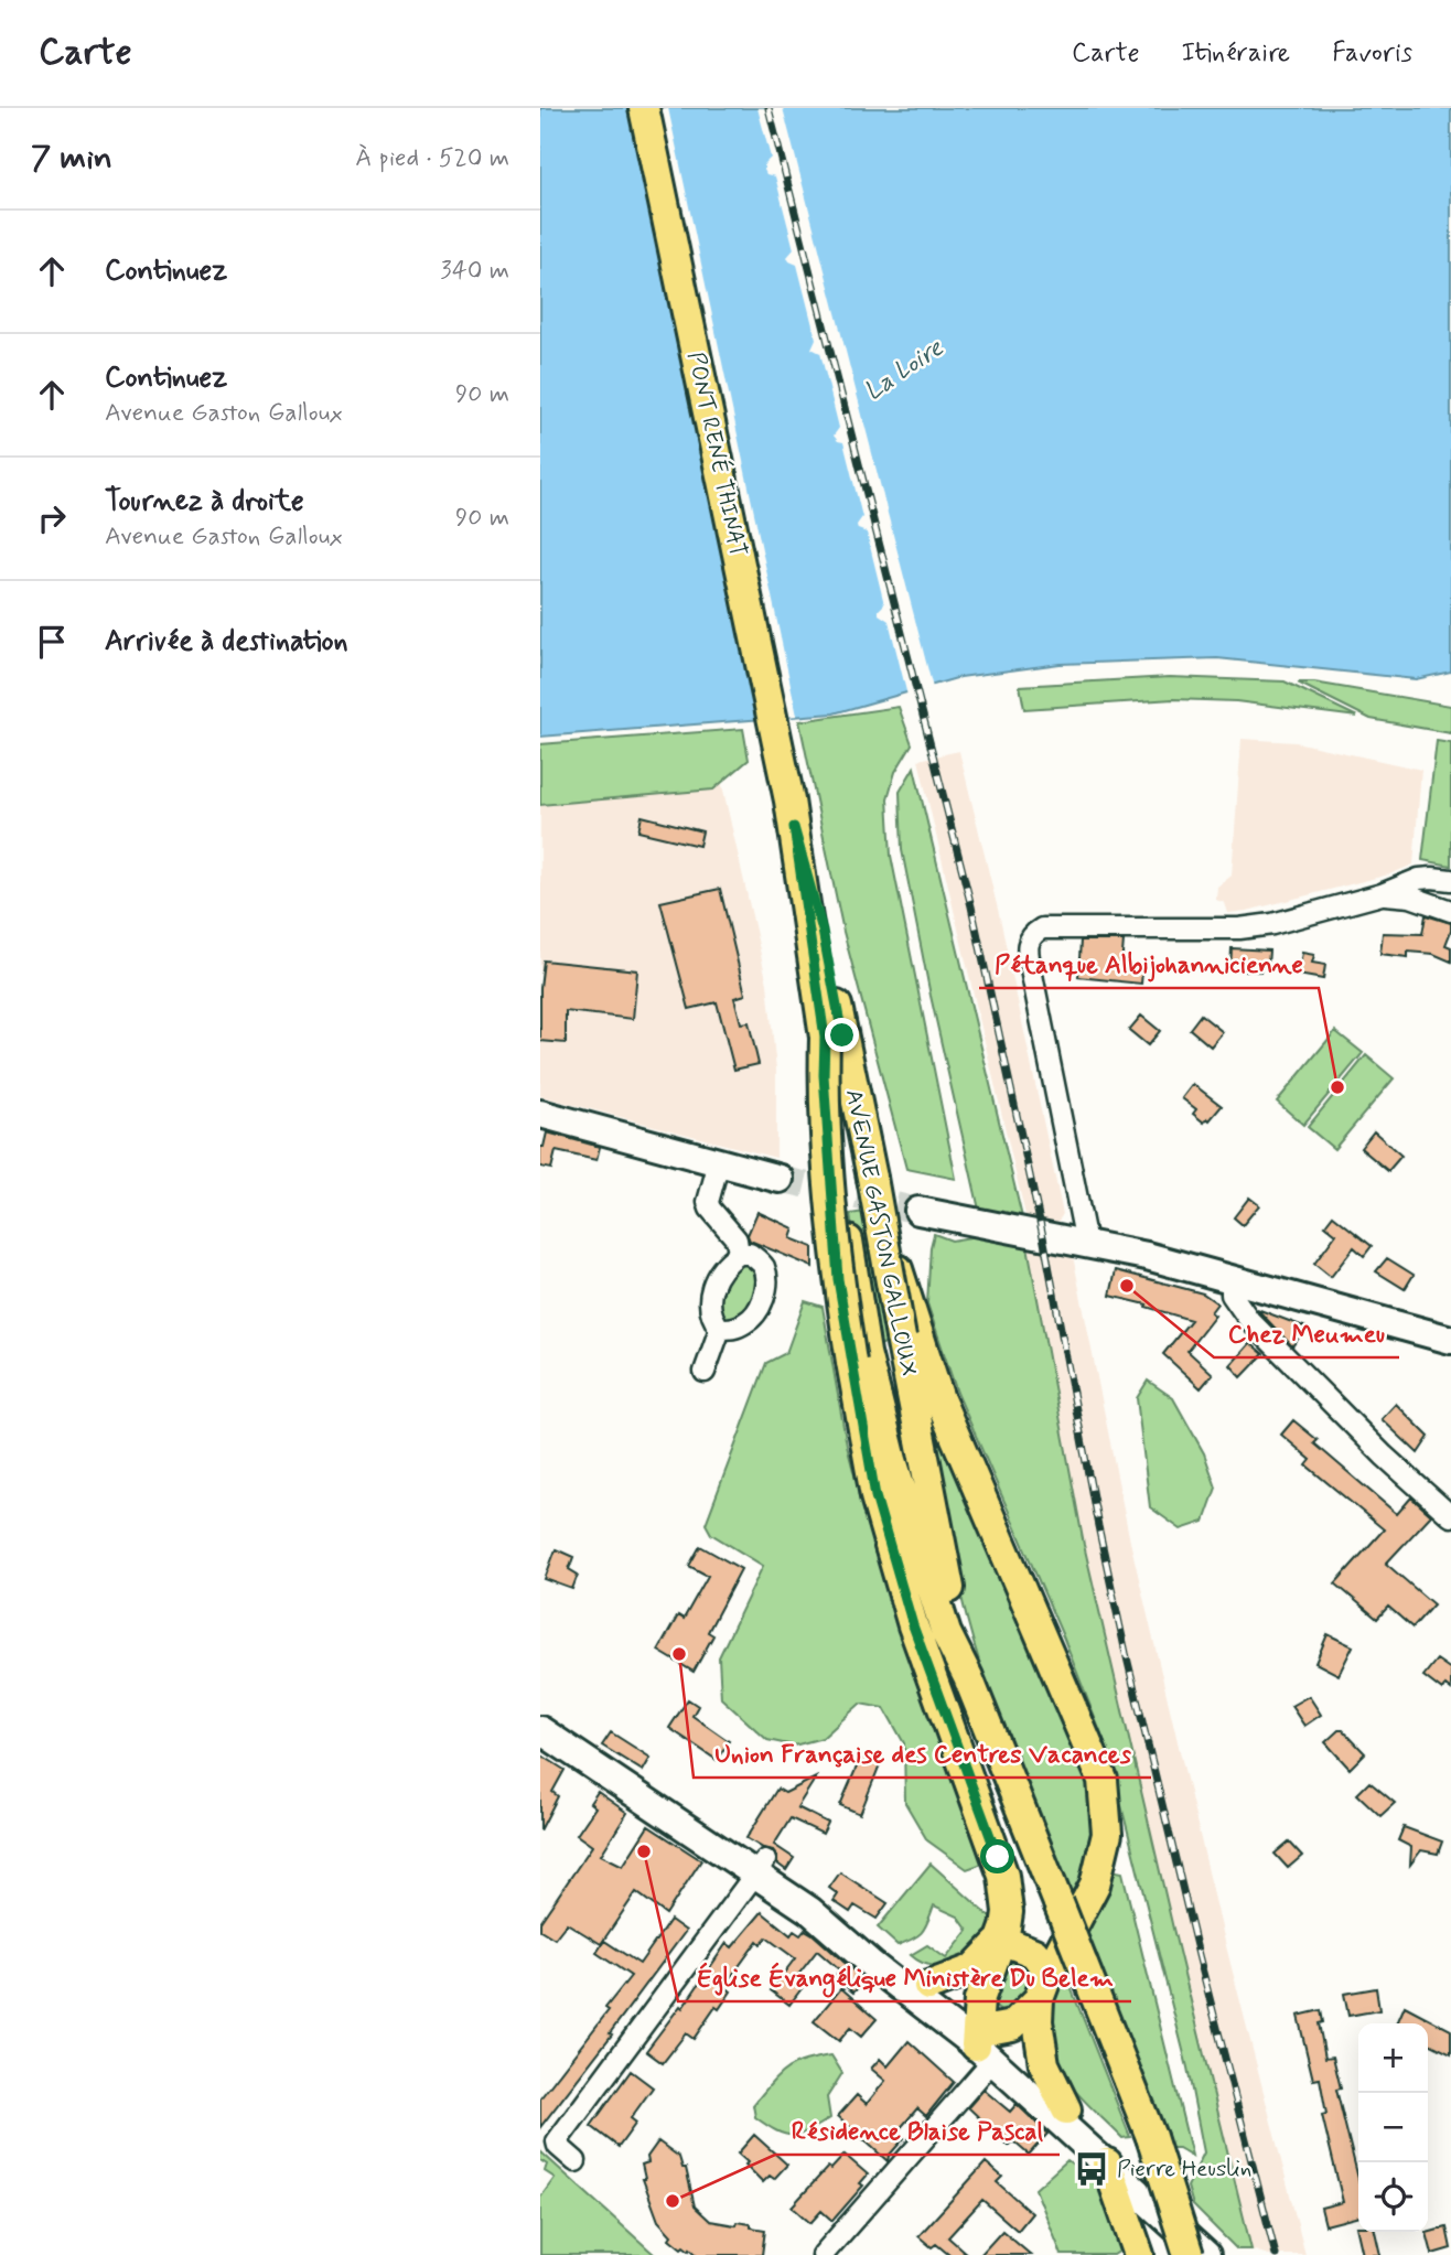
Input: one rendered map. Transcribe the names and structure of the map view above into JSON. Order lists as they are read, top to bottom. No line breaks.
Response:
{"streets":{"main road":["PONT RENÉ THINAT","AVENUE GASTON GALLOUX"]},"crossings":[["PONT RENÉ THINAT","AVENUE GASTON GALLOUX"]],"water":["La Loire"],"places":{"other":["Pétanque Albijohannicienne","Chez Meumeu","Union Française des Centres Vacances","Église Évangélique Ministère Du Belem","Résidence Blaise Pascal"],"bus stop":["Pierre Heuslin"]},"page":{"header":"Carte","nav":["Carte","Itinéraire","Favoris"],"heading":["7 min","À pied · 520 m"],"list":[["Continuez","340 m"],["Continuez","Avenue Gaston Galloux","90 m"],["Tournez à droite","Avenue Gaston Galloux","90 m"],"Arrivée à destination"],"map_buttons":["+","−"]}}
